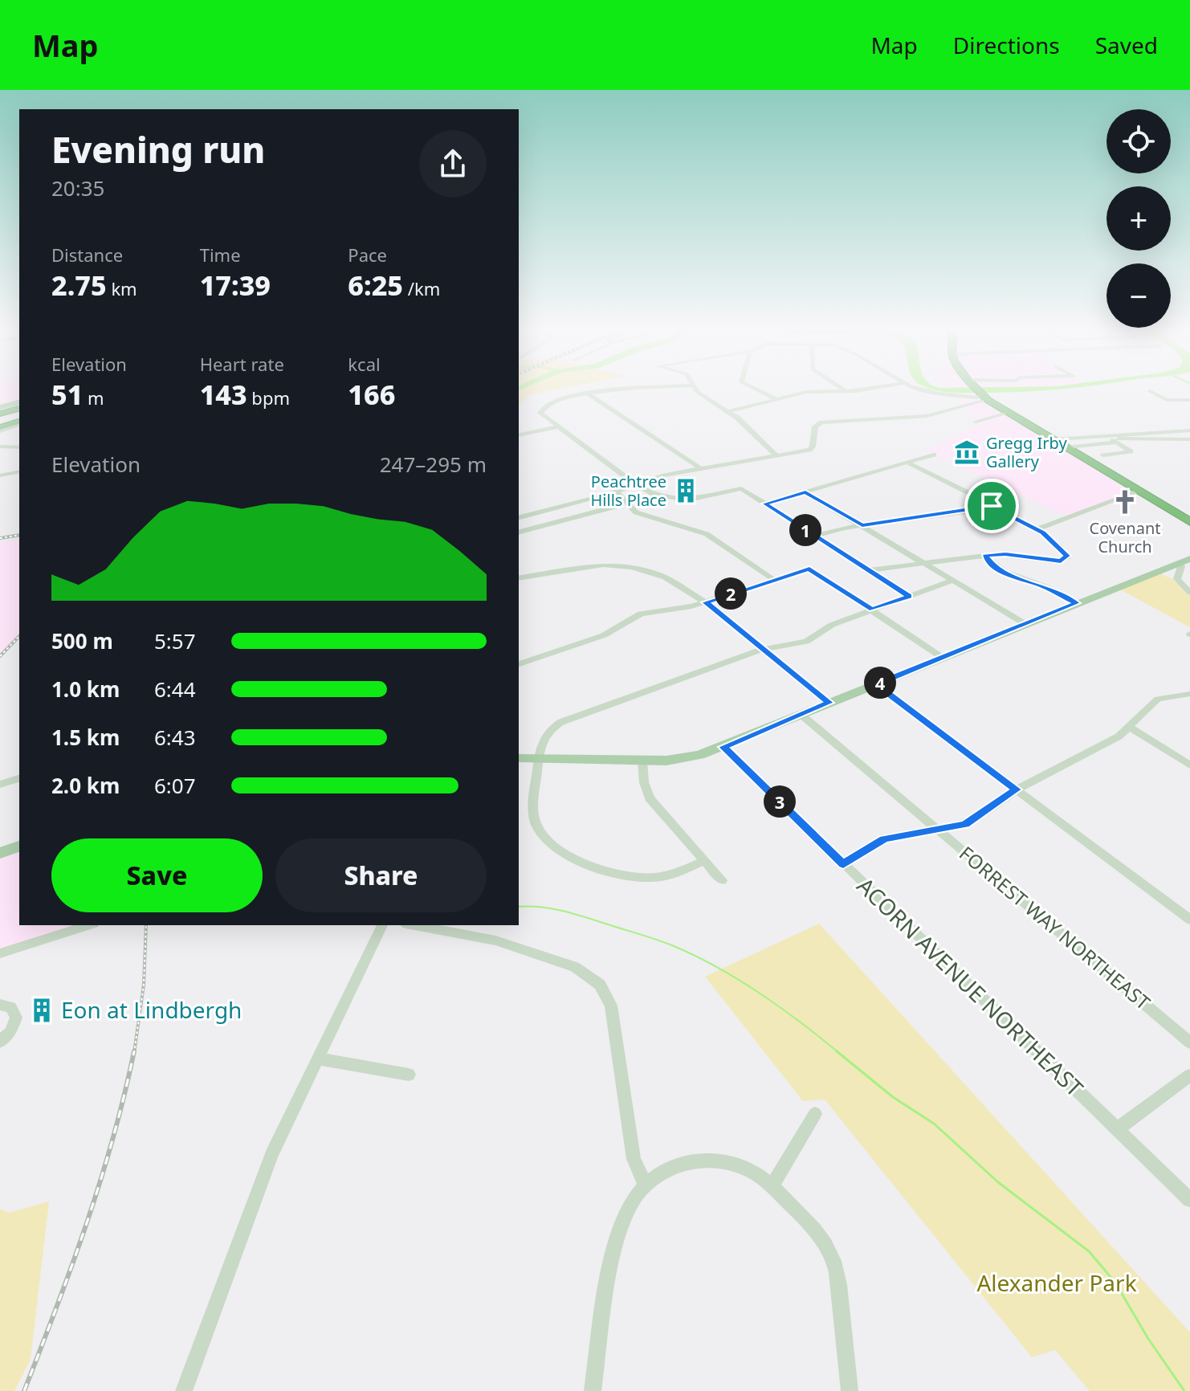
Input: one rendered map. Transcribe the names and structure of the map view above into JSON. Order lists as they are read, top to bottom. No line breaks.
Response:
{"streets":{"street":["FORREST WAY NORTHEAST","ACORN AVENUE NORTHEAST"]},"parks":["Alexander Park"],"places":{"museum":["Gregg Irby Gallery"],"building":["Peachtree Hills Place","Eon at Lindbergh"],"church":["Covenant Church"]},"page":{"header":"Map","nav":["Map","Directions","Saved"],"map_buttons":["+","−"],"heading":["Evening run","20:35"],"stats":[["Distance","2.75 km"],["Time","17:39"],["Pace","6:25 /km"],["Elevation","51 m"],["Heart rate","143 bpm"],["kcal","166"]],"chart":["Elevation","247–295 m"],"pins":["1","2","4","3"],"list":[{"name":"500 m","note":"5:57"},{"name":"1.0 km","note":"6:44"},{"name":"1.5 km","note":"6:43"},{"name":"2.0 km","note":"6:07"}],"buttons":["Save","Share"]}}
